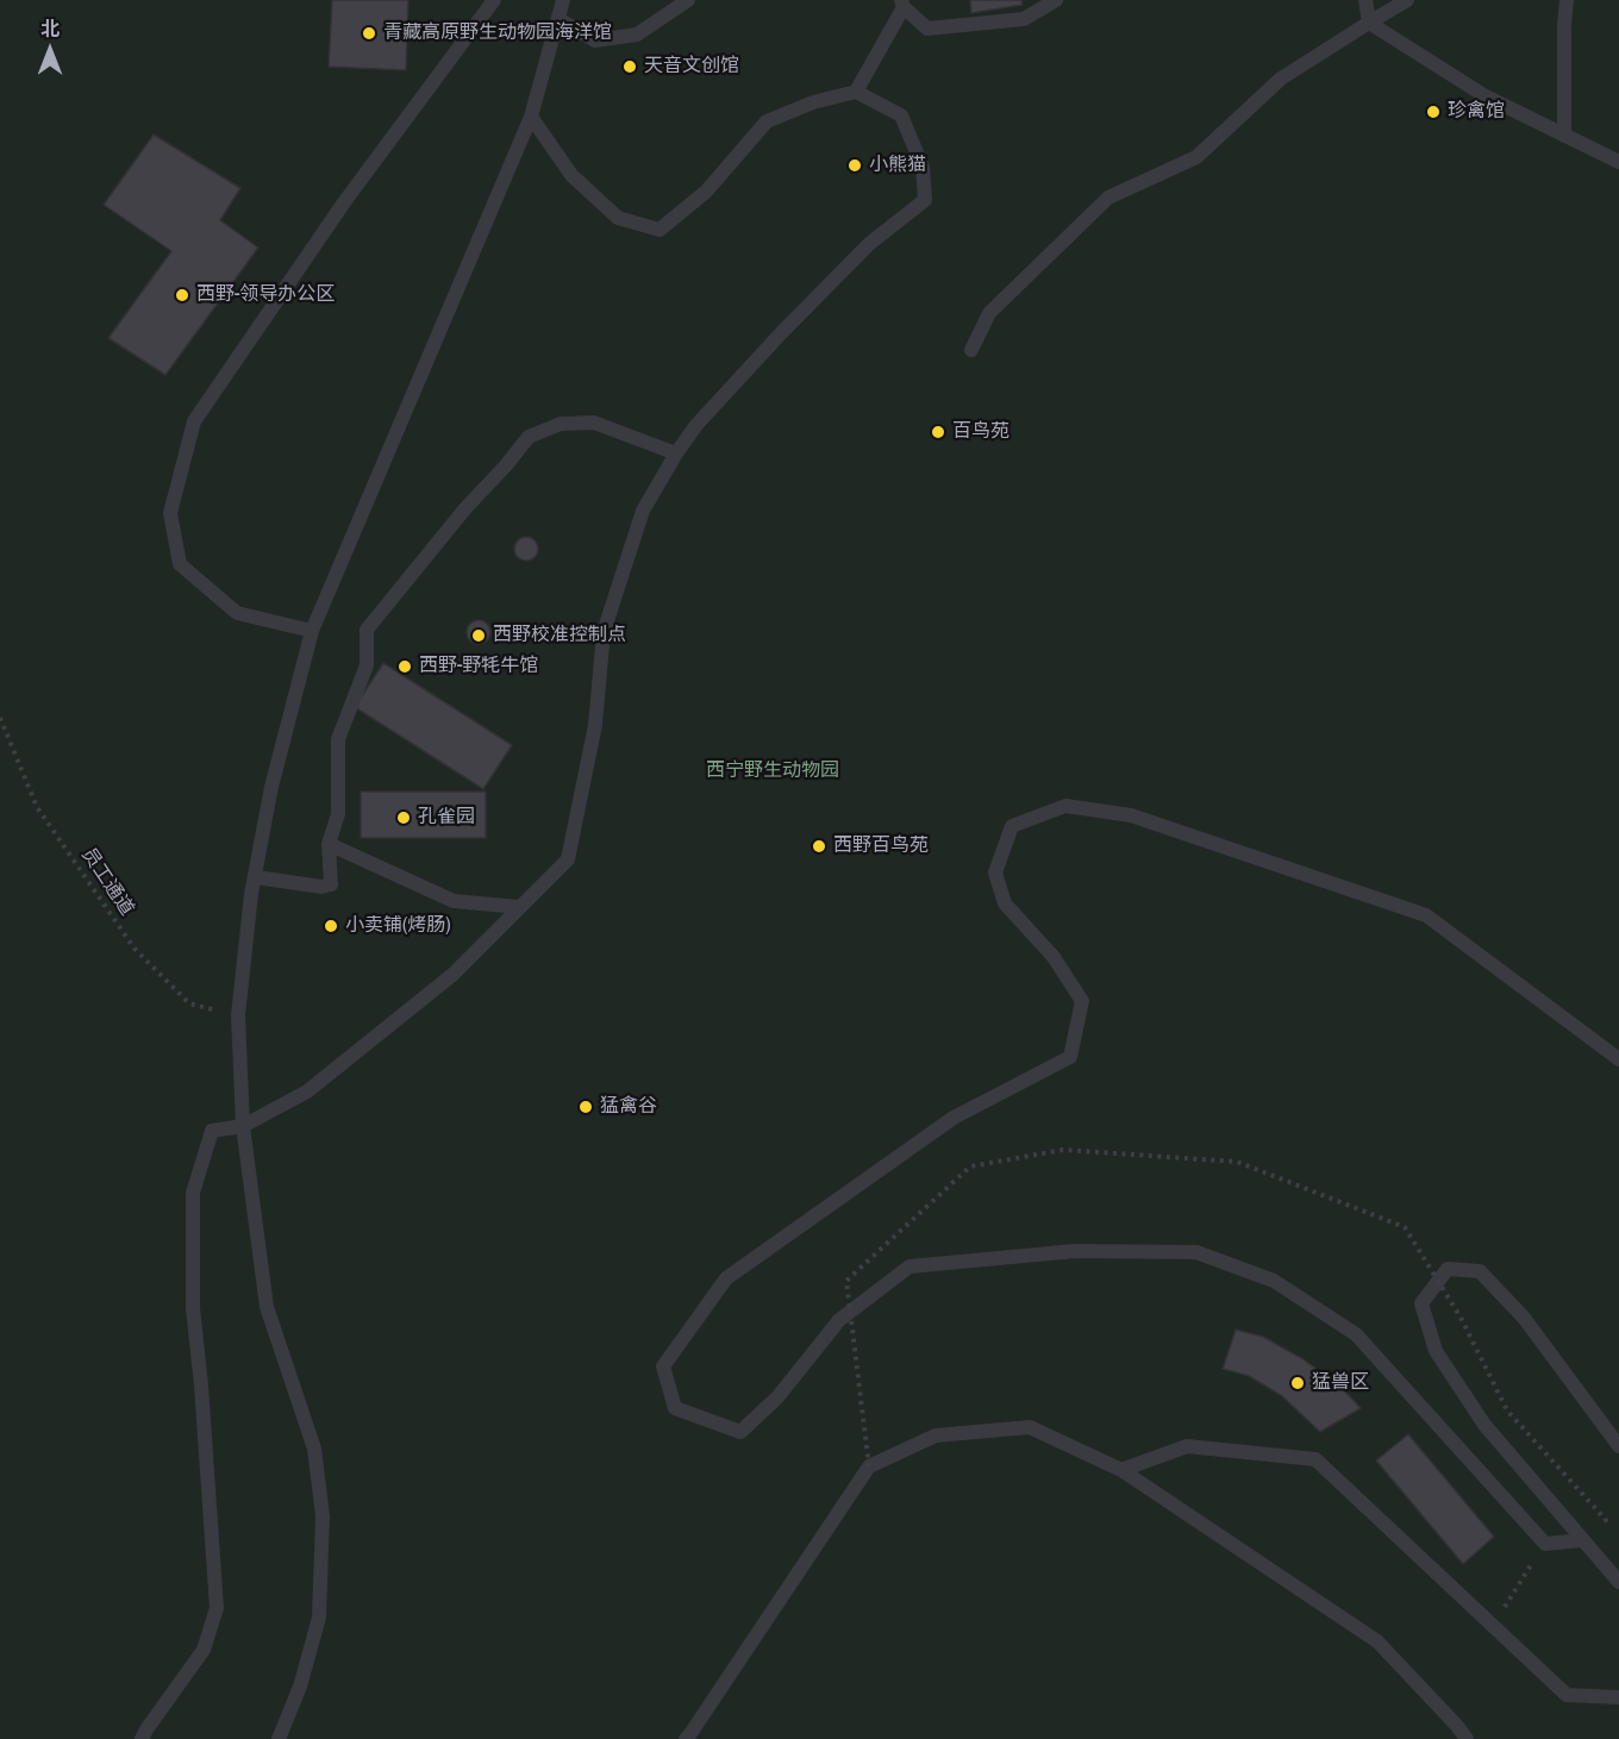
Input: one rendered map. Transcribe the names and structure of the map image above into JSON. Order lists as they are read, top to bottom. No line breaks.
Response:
{"streets":{"path":["员工通道"]},"parks":["西宁野生动物园"],"places":["青藏高原野生动物园海洋馆","天音文创馆","珍禽馆","小熊猫","西野-领导办公区","百鸟苑","西野校准控制点","西野-野牦牛馆","孔雀园","西野百鸟苑","小卖铺(烤肠)","猛禽谷","猛兽区"],"north":"top"}
